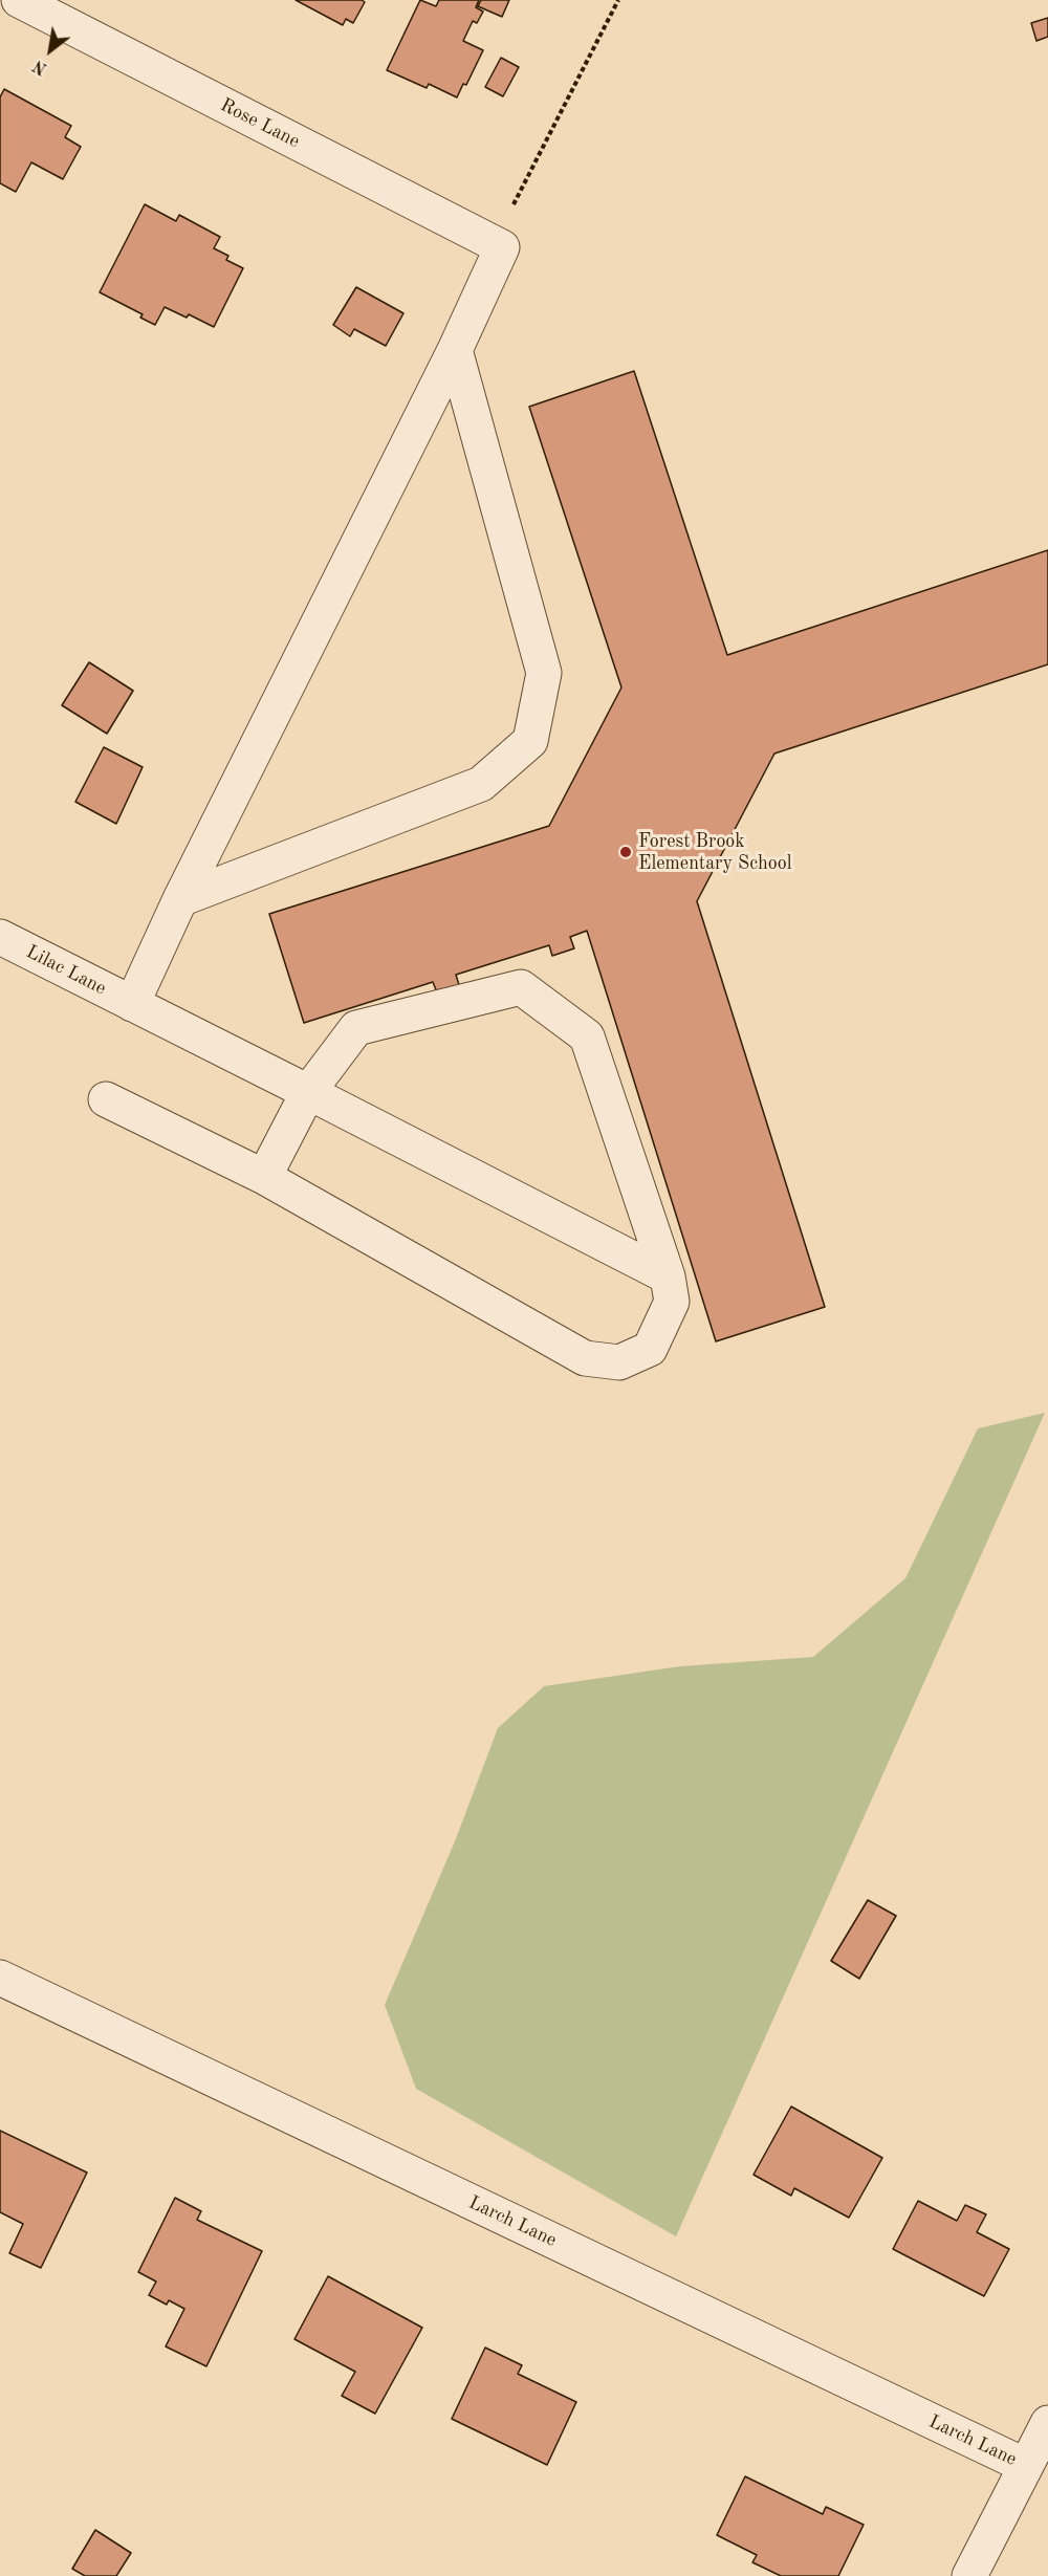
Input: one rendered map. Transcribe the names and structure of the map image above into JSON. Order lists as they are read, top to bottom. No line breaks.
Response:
{"streets":{"street":["Rose Lane","Lilac Lane","Larch Lane"]},"places":["Forest Brook Elementary School"],"north":"bottom left"}
